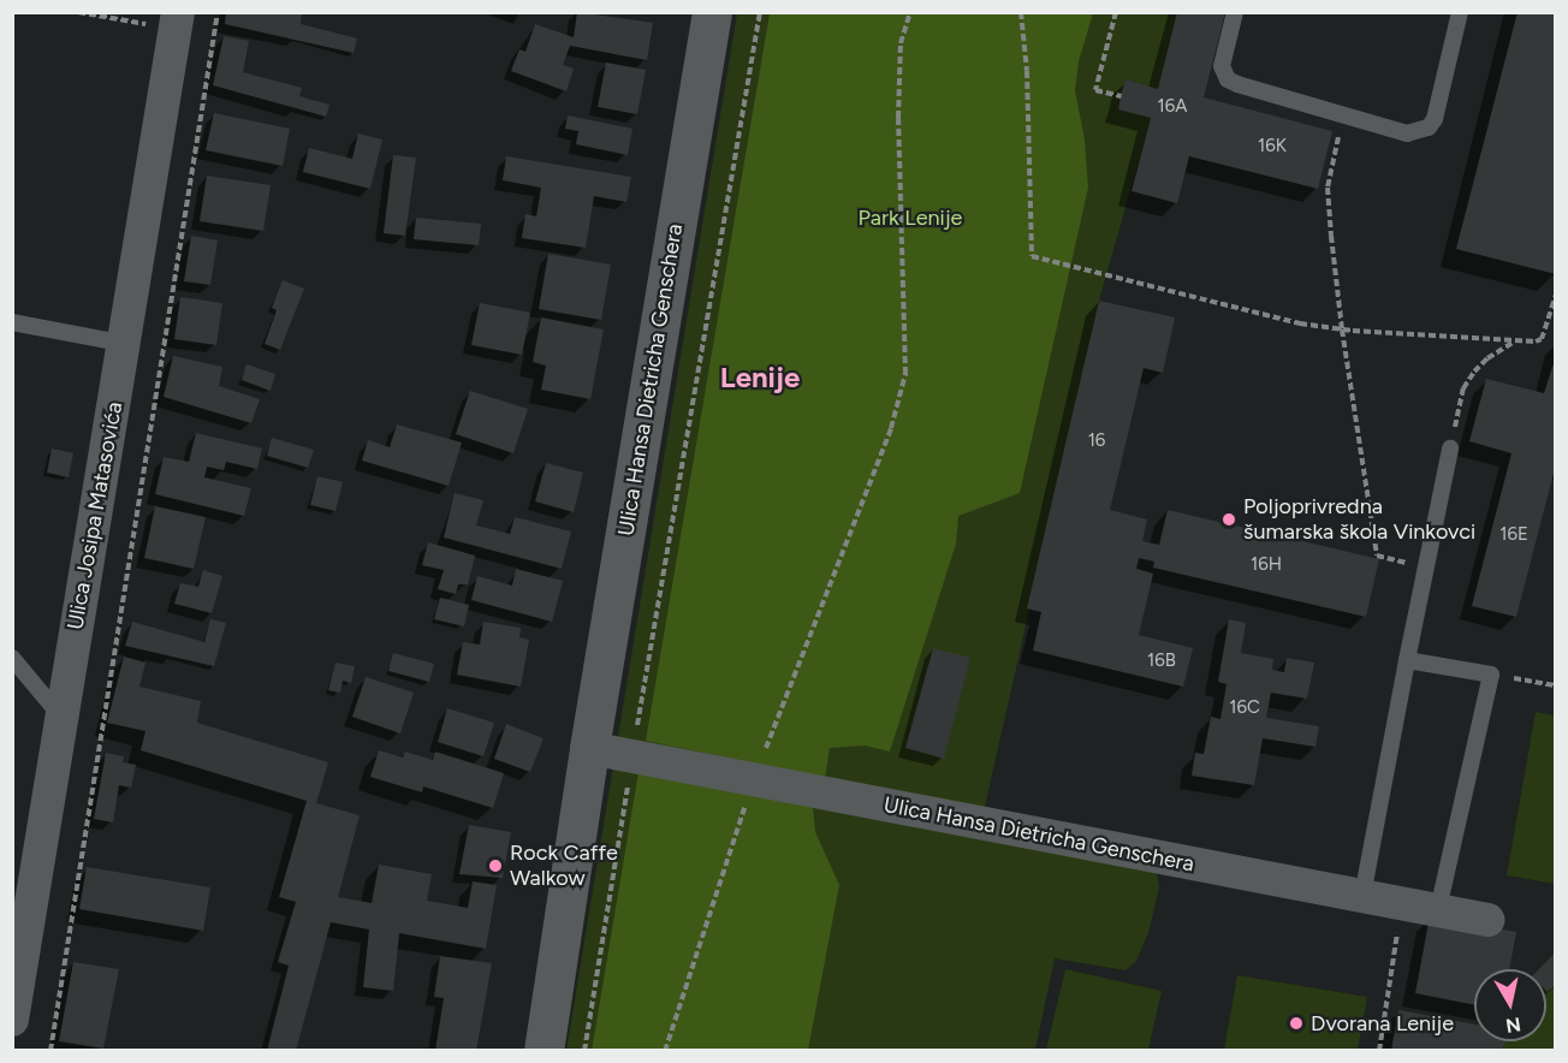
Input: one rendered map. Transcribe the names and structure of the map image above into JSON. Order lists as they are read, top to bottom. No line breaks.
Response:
{"streets":{"main road":["Ulica Hansa Dietricha Genschera"],"street":["Ulica Josipa Matasovića"]},"districts":["Lenije"],"parks":["Park Lenije"],"places":["Poljoprivredna šumarska škola Vinkovci","Rock Caffe Walkow","Dvorana Lenije"],"house_numbers":["16A","16K","16","16E","16H","16B","16C"],"north":"bottom"}
